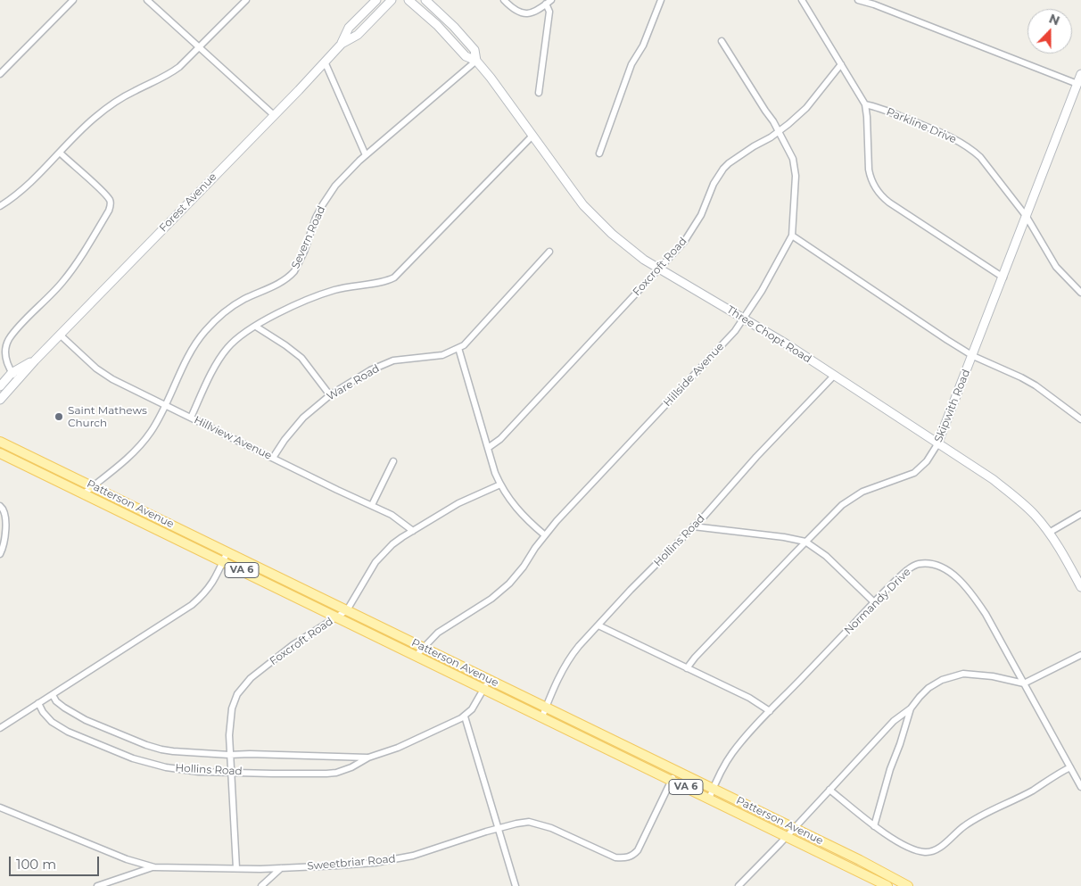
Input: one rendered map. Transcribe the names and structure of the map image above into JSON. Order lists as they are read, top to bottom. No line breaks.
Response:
{"streets":{"main road":["Forest Avenue","Three Chopt Road","Skipwith Road","Patterson Avenue","VA 6"],"street":["Parkline Drive","Severn Road","Foxcroft Road","Hillside Avenue","Ware Road","Hillview Avenue","Hollins Road","Normandy Drive","Sweetbriar Road"]},"crossings":[["Parkline Drive","Skipwith Road"],["Forest Avenue","Hillview Avenue"],["Severn Road","Three Chopt Road"],["Severn Road","Hillview Avenue"],["Severn Road","Patterson Avenue"],["Foxcroft Road","Three Chopt Road"],["Foxcroft Road","Hillside Avenue"],["Foxcroft Road","Hillview Avenue"],["Foxcroft Road","Patterson Avenue"],["Foxcroft Road","Hollins Road"],["Foxcroft Road","Sweetbriar Road"],["Three Chopt Road","Hillside Avenue"],["Three Chopt Road","Skipwith Road"],["Three Chopt Road","Hollins Road"],["Hillside Avenue","Patterson Avenue"],["Ware Road","Hillview Avenue"],["Patterson Avenue","Hollins Road"],["Patterson Avenue","Normandy Drive"],["Patterson Avenue","Sweetbriar Road"]],"places":["Saint Mathews Church"],"scale_bar":"100 m","north":"top"}
